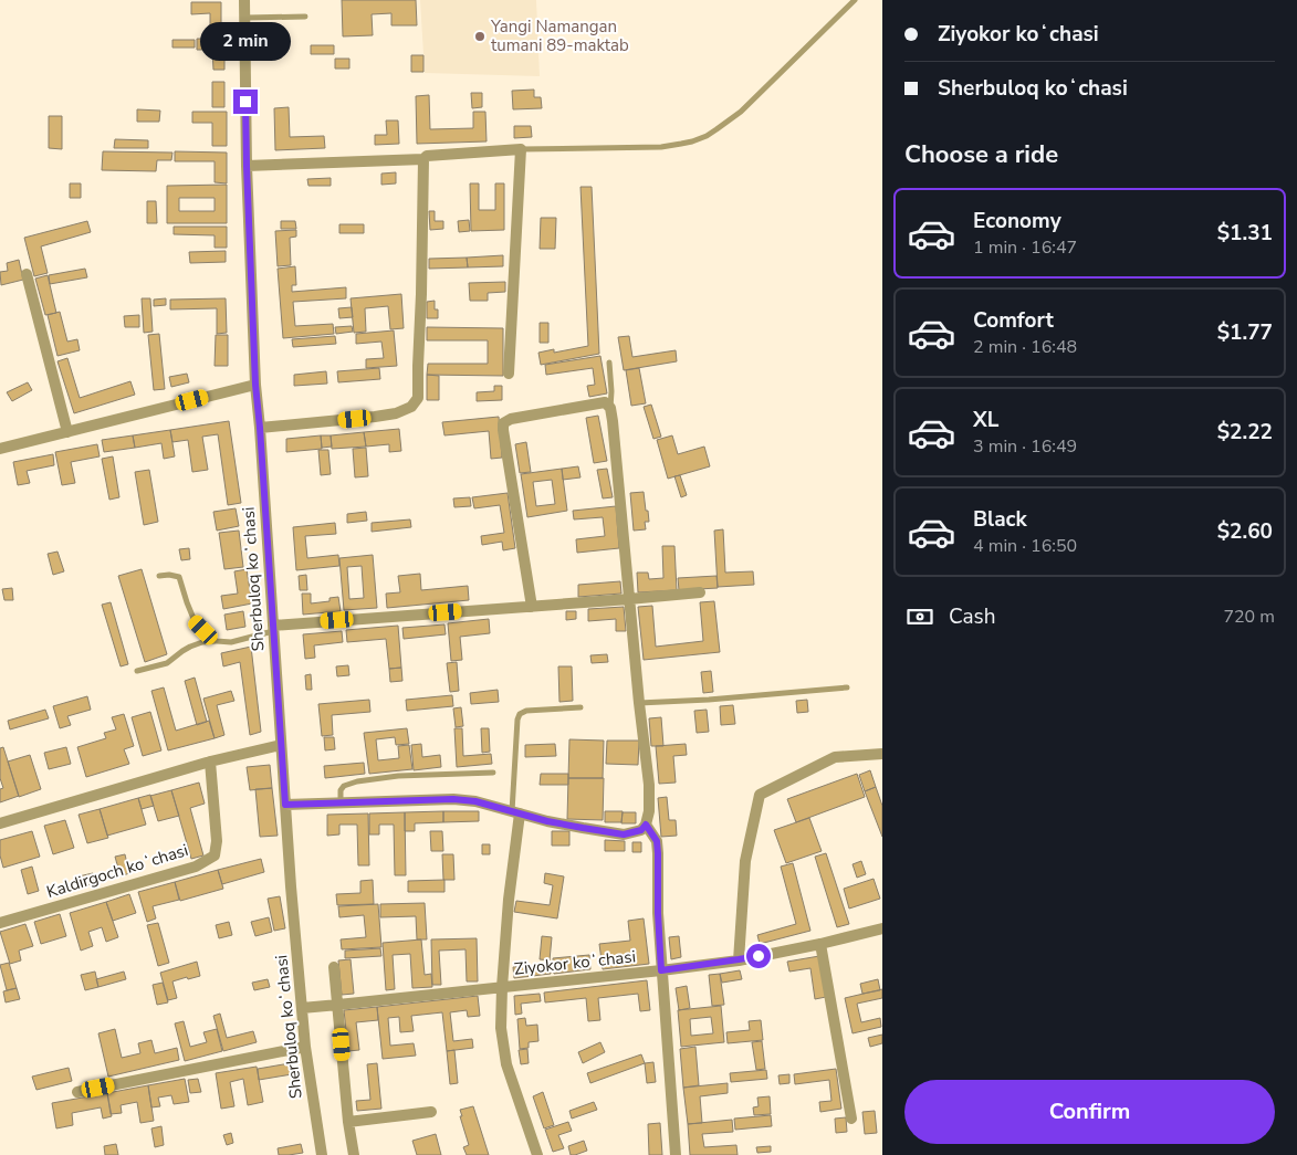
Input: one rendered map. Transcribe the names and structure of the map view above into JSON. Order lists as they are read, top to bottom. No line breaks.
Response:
{"streets":{"street":["Sherbuloq koʻchasi","Kaldirgoch koʻchasi","Ziyokor koʻchasi"]},"crossings":[["Sherbuloq koʻchasi","Ziyokor koʻchasi"]],"places":["Yangi Namangan tumani 89-maktab"],"page":{"banner":["Ziyokor koʻchasi","Sherbuloq koʻchasi"],"bubble":"2 min","heading":"Choose a ride","list":[{"name":"Economy","note":"1 min · 16:47","value":"$1.31"},{"name":"Comfort","note":"2 min · 16:48","value":"$1.77"},{"name":"XL","note":"3 min · 16:49","value":"$2.22"},{"name":"Black","note":"4 min · 16:50","value":"$2.60"}],"pay":["Cash","720 m"],"buttons":"Confirm"}}
